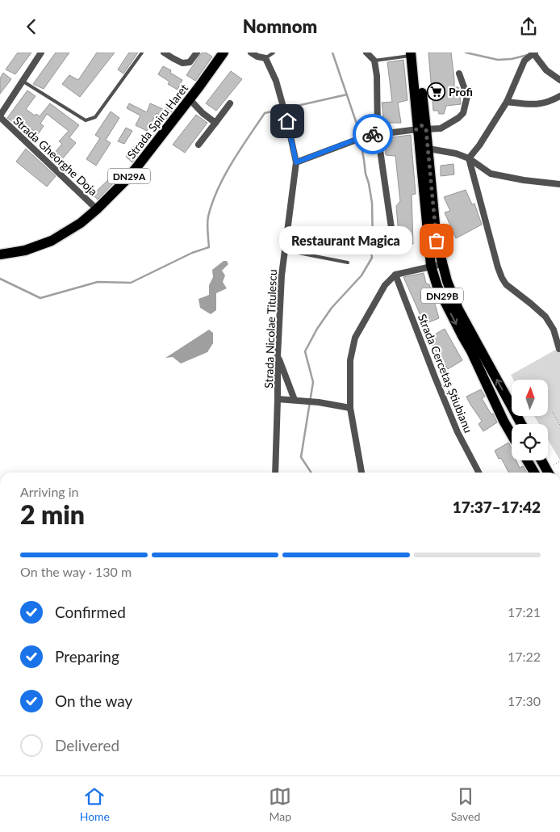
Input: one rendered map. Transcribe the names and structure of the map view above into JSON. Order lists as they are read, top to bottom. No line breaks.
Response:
{"streets":{"main road":["Strada Spiru Haret","DN29A","DN29B"],"street":["Strada Gheorghe Doja","Strada Nicolae Titulescu","Strada Cercetaș Știubianu"]},"crossings":[["Strada Spiru Haret","Strada Gheorghe Doja"]],"places":{"supermarket":["Profi"],"other":["Restaurant Magica"]},"north":"top","page":{"header":"Nomnom","bubble":"Restaurant Magica","heading":["2 min","Arriving in","17:37–17:42"],"bar":"On the way · 130 m","list":[["Confirmed","17:21"],["Preparing","17:22"],["On the way","17:30"],"Delivered"],"tabs":["Home","Map","Saved"]}}
